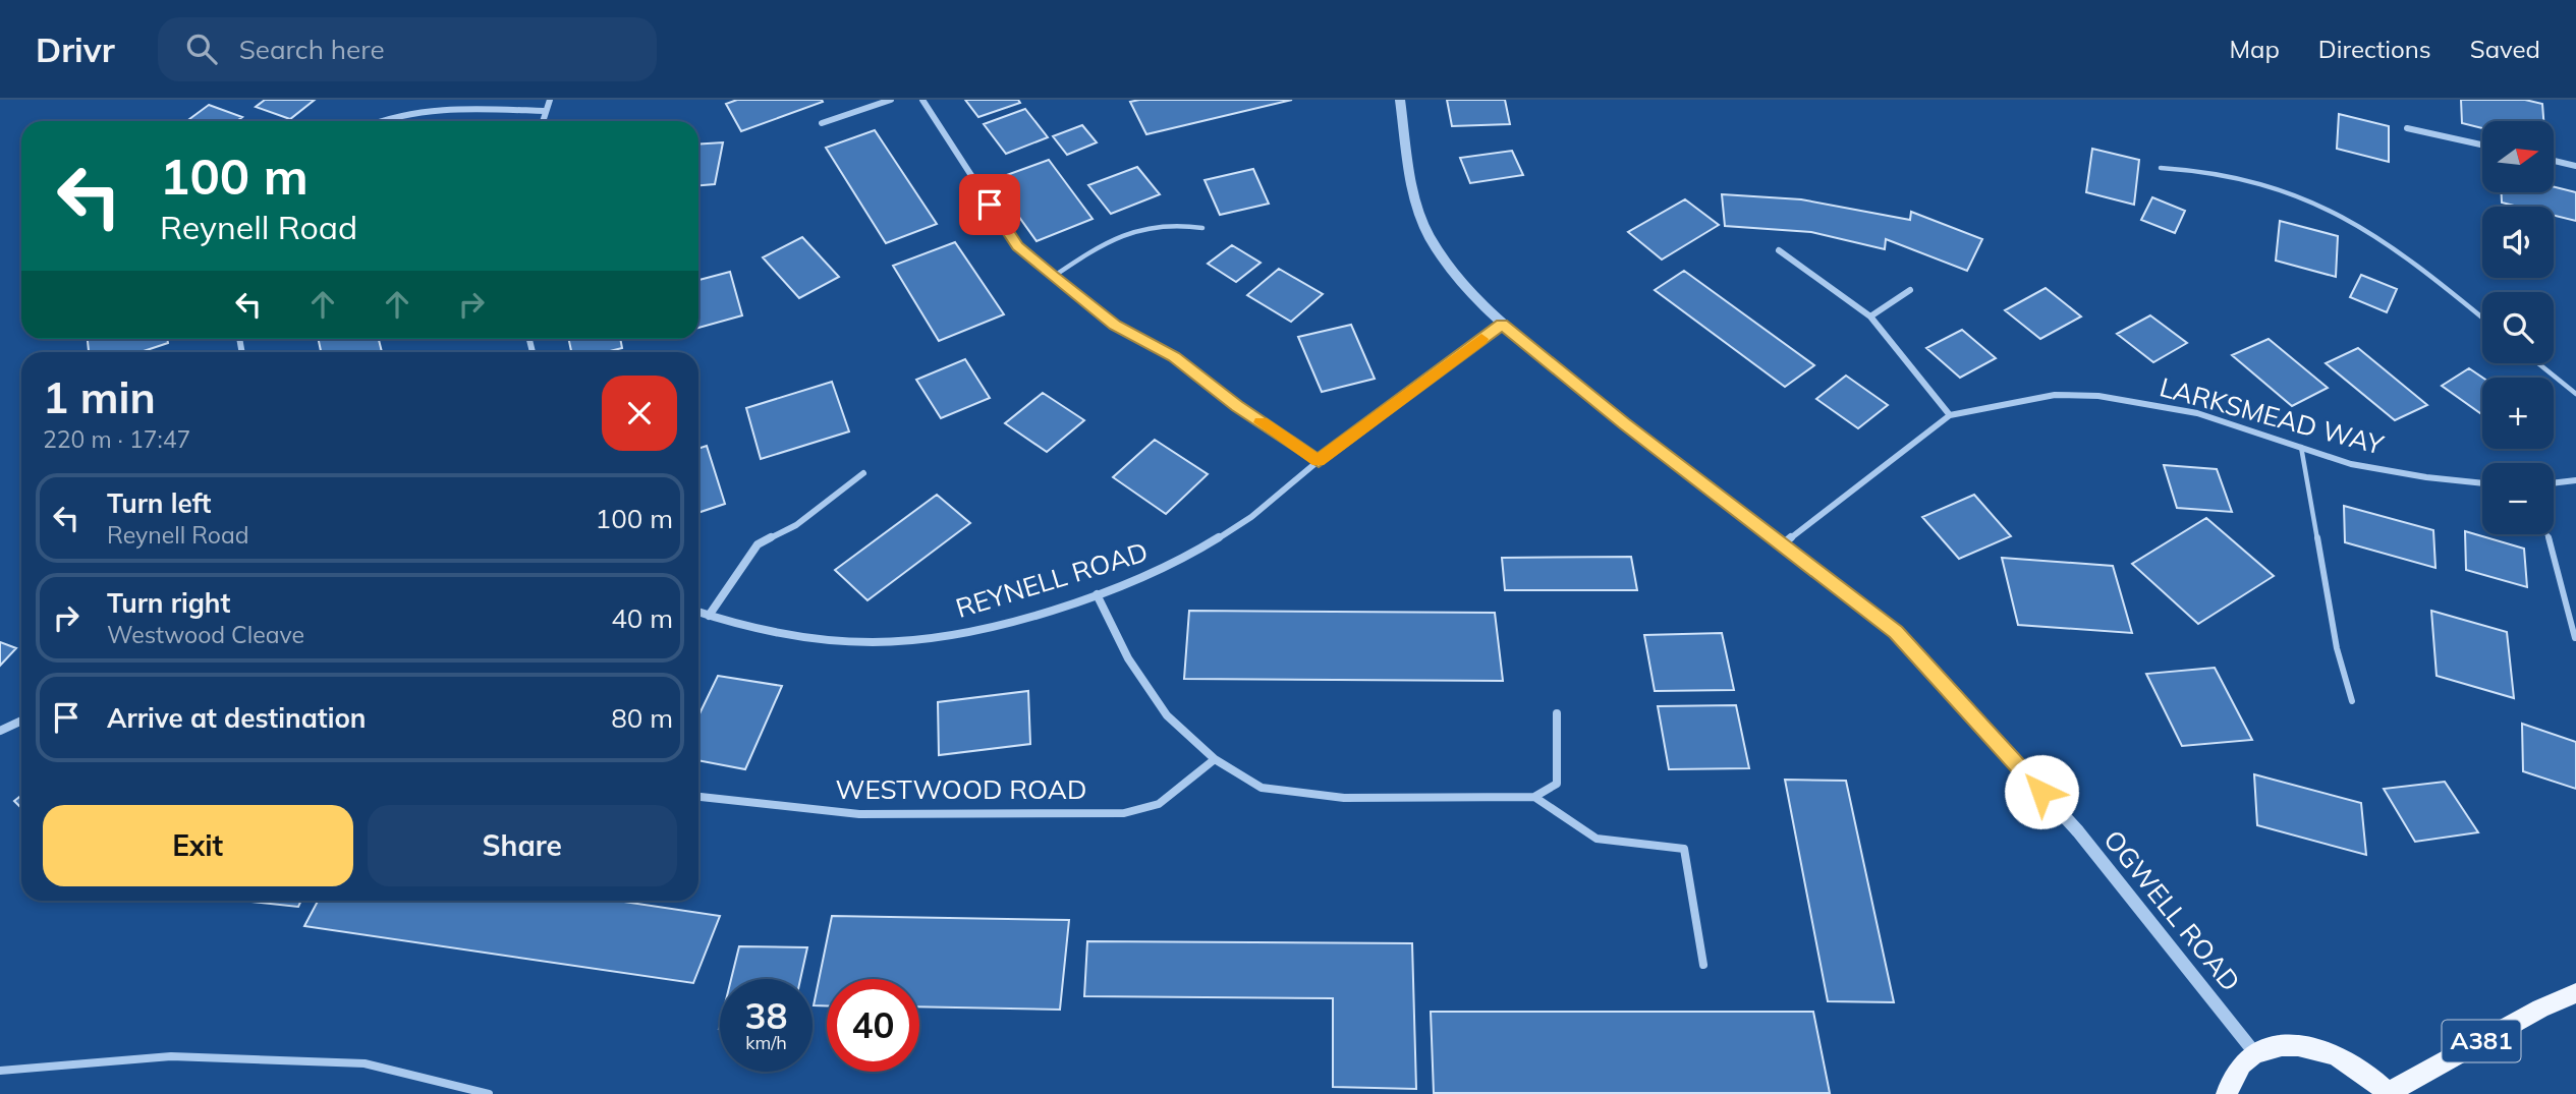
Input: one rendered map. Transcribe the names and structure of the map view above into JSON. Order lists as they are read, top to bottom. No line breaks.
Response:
{"streets":{"main road":["A381"],"street":["LARKSMEAD WAY","REYNELL ROAD","WESTWOOD ROAD","OGWELL ROAD"]},"crossings":[["LARKSMEAD WAY","OGWELL ROAD"],["REYNELL ROAD","OGWELL ROAD"],["OGWELL ROAD","A381"]],"north":"right","page":{"header":"Drivr","search":"Search here","nav":["Map","Directions","Saved"],"map_buttons":["+","−"],"turn":["100 m","Reynell Road"],"heading":["1 min","220 m · 17:47"],"list":[{"name":"Turn left","note":"Reynell Road","value":"100 m"},{"name":"Turn right","note":"Westwood Cleave","value":"40 m"},{"name":"Arrive at destination","value":"80 m"}],"buttons":["Exit","Share"],"speed":"38 km/h","limit":"40"}}
